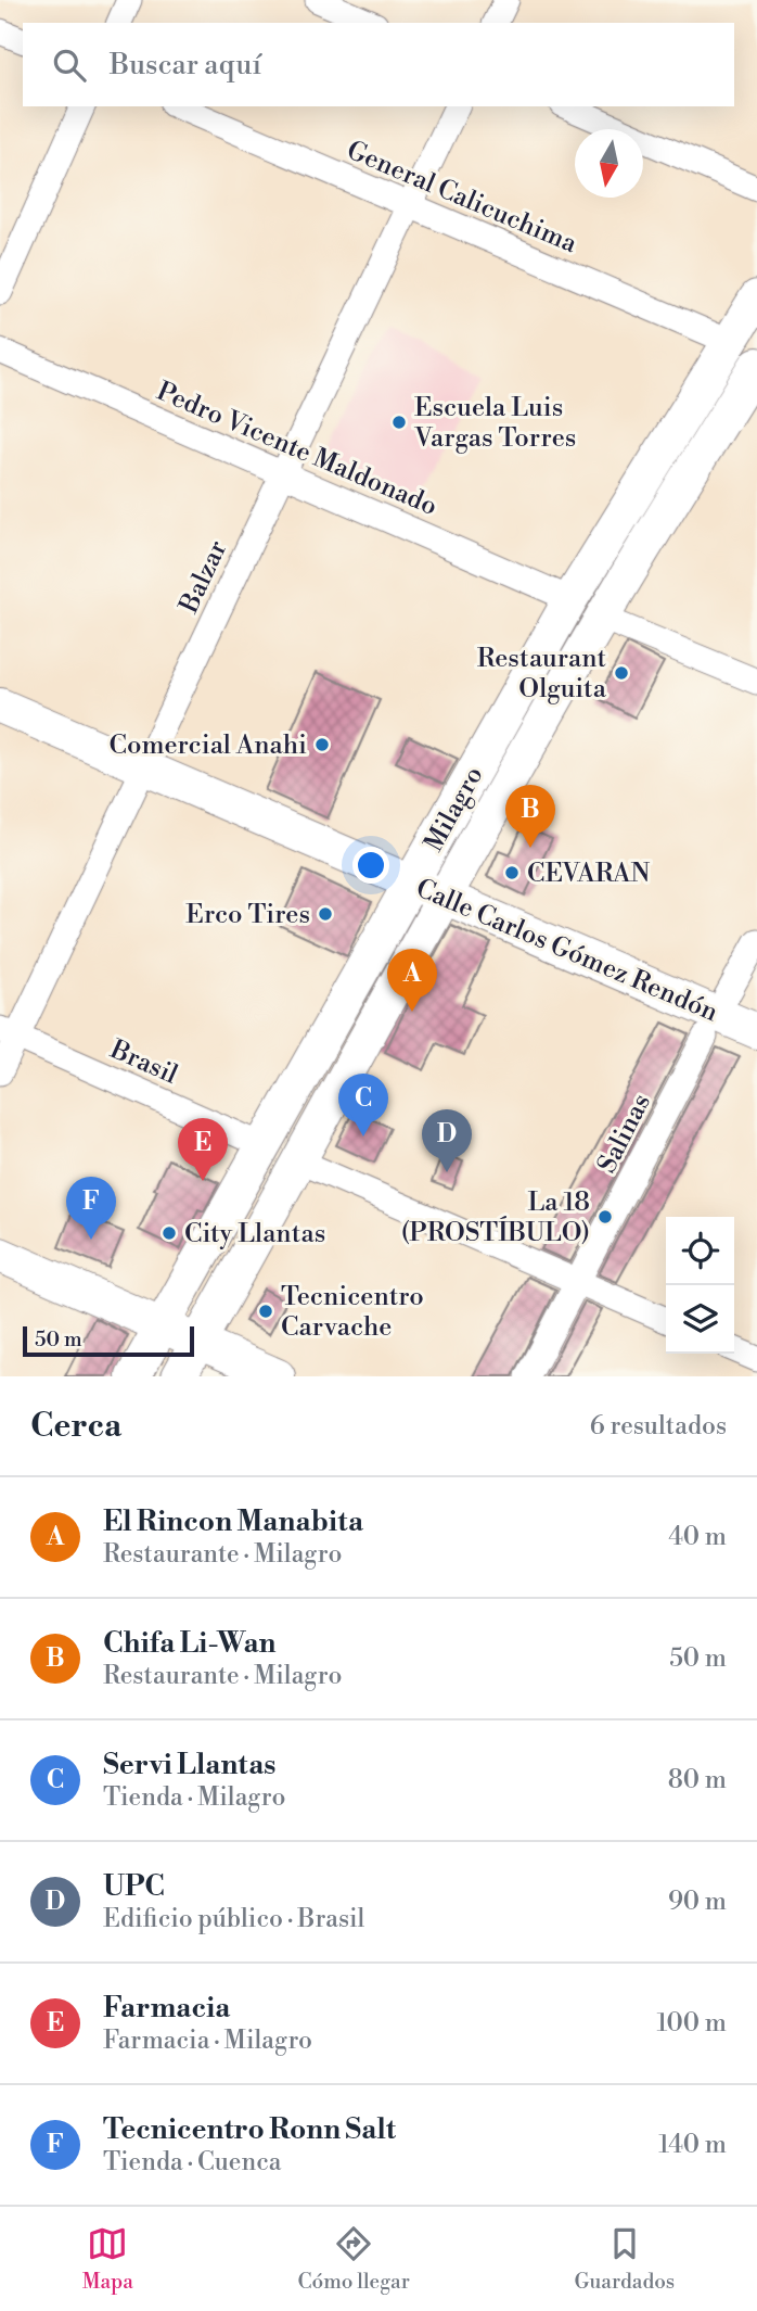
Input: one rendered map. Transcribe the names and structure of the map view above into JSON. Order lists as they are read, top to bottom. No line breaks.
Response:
{"streets":{"main road":["Milagro","Calle Carlos Gómez Rendón"],"street":["General Calicuchima","Pedro Vicente Maldonado","Balzar","Brasil","Salinas"]},"crossings":[["General Calicuchima","Balzar"],["General Calicuchima","Milagro"],["Pedro Vicente Maldonado","Balzar"],["Pedro Vicente Maldonado","Milagro"],["Balzar","Calle Carlos Gómez Rendón"],["Balzar","Brasil"],["Milagro","Calle Carlos Gómez Rendón"],["Milagro","Brasil"],["Calle Carlos Gómez Rendón","Salinas"]],"places":["Escuela Luis Vargas Torres","Restaurant Olguita","Comercial Anahi","CEVARAN","Erco Tires","La 18 (PROSTÍBULO)","City Llantas","Tecnicentro Carvache"],"scale_bar":"50 m","north":"bottom","page":{"search":"Buscar aquí","pins":["B","A","C","D","E","F"],"scale":"50 m","heading":["Cerca","6 resultados"],"list":[{"mark":"A","name":"El Rincon Manabita","note":"Restaurante · Milagro","value":"40 m"},{"mark":"B","name":"Chifa Li-Wan","note":"Restaurante · Milagro","value":"50 m"},{"mark":"C","name":"Servi Llantas","note":"Tienda · Milagro","value":"80 m"},{"mark":"D","name":"UPC","note":"Edificio público · Brasil","value":"90 m"},{"mark":"E","name":"Farmacia","note":"Farmacia · Milagro","value":"100 m"},{"mark":"F","name":"Tecnicentro Ronn Salt","note":"Tienda · Cuenca","value":"140 m"}],"nav":["Mapa","Cómo llegar","Guardados"]}}
